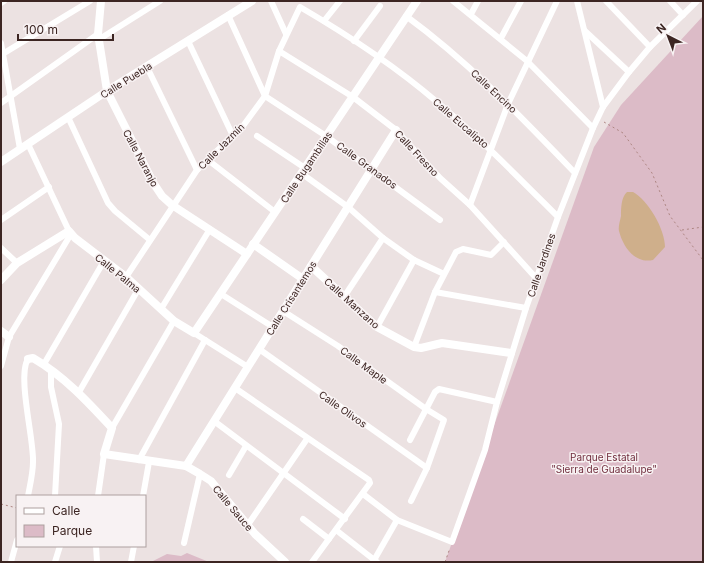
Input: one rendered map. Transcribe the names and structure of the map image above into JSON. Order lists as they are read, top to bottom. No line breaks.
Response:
{"streets":{"street":["Calle Puebla","Calle Encino","Calle Eucalipto","Calle Jazmín","Calle Fresno","Calle Naranjo","Calle Granados","Calle Bugambilias","Calle Jardines","Calle Palma","Calle Crisantemos","Calle Manzano","Calle Maple","Calle Olivos","Calle Sauce"]},"crossings":[["Calle Puebla","Calle Naranjo"],["Calle Puebla","Calle Palma"],["Calle Encino","Calle Bugambilias"],["Calle Encino","Calle Jardines"],["Calle Eucalipto","Calle Jazmín"],["Calle Eucalipto","Calle Bugambilias"],["Calle Eucalipto","Calle Jardines"],["Calle Jazmín","Calle Fresno"],["Calle Jazmín","Calle Naranjo"],["Calle Jazmín","Calle Granados"],["Calle Jazmín","Calle Palma"],["Calle Fresno","Calle Bugambilias"],["Calle Fresno","Calle Jardines"],["Calle Fresno","Calle Crisantemos"],["Calle Naranjo","Calle Bugambilias"],["Calle Granados","Calle Bugambilias"],["Calle Granados","Calle Crisantemos"],["Calle Bugambilias","Calle Palma"],["Calle Palma","Calle Crisantemos"],["Calle Crisantemos","Calle Manzano"],["Calle Crisantemos","Calle Maple"],["Calle Crisantemos","Calle Olivos"],["Calle Crisantemos","Calle Sauce"],["Calle Maple","Calle Olivos"]],"parks":["Parque Estatal \"Sierra de Guadalupe\""],"legend":["Calle","Parque"],"scale_bar":"100 m","north":"top left"}
